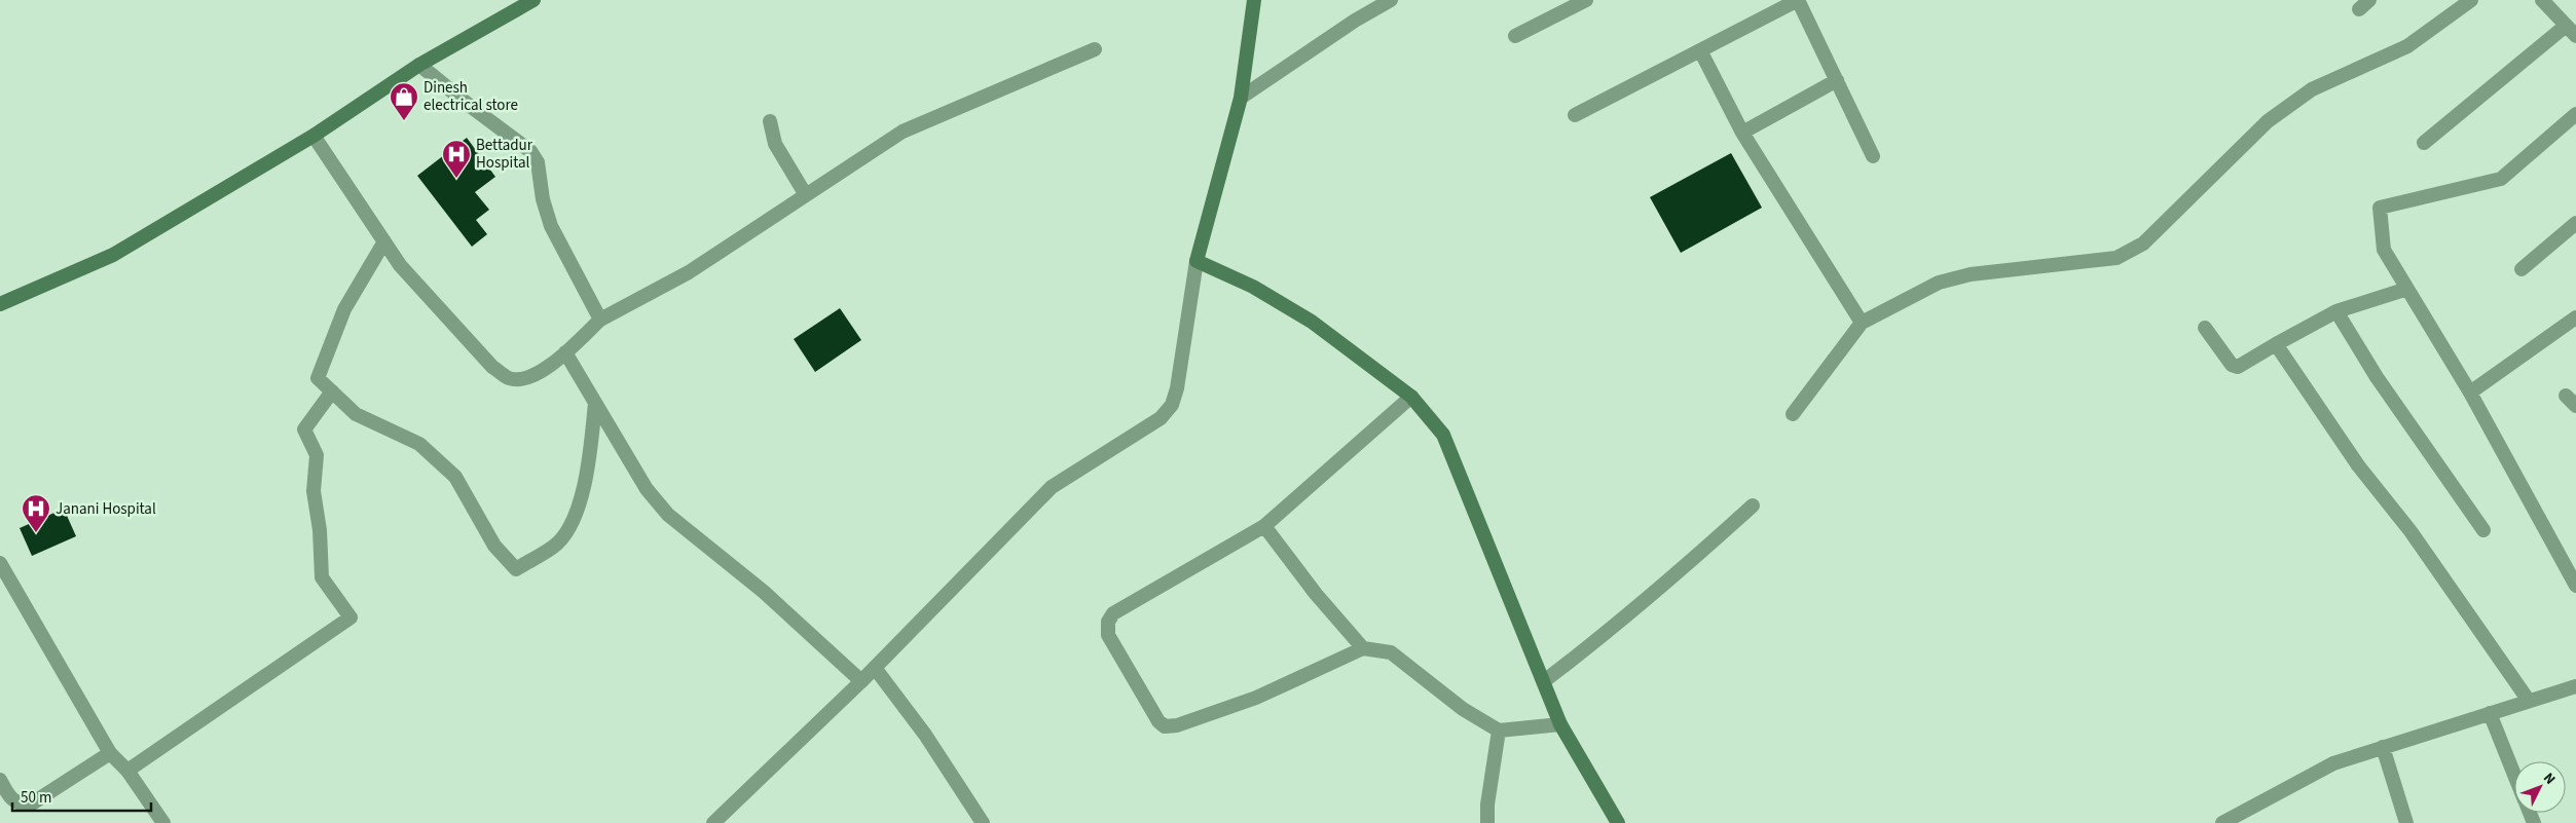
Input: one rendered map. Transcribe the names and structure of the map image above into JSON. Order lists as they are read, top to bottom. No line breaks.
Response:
{"places":{"shop":["Dinesh electrical store"],"hospital":["Bettadur Hospital","Janani Hospital"]},"scale_bar":"50 m","north":"top right"}
